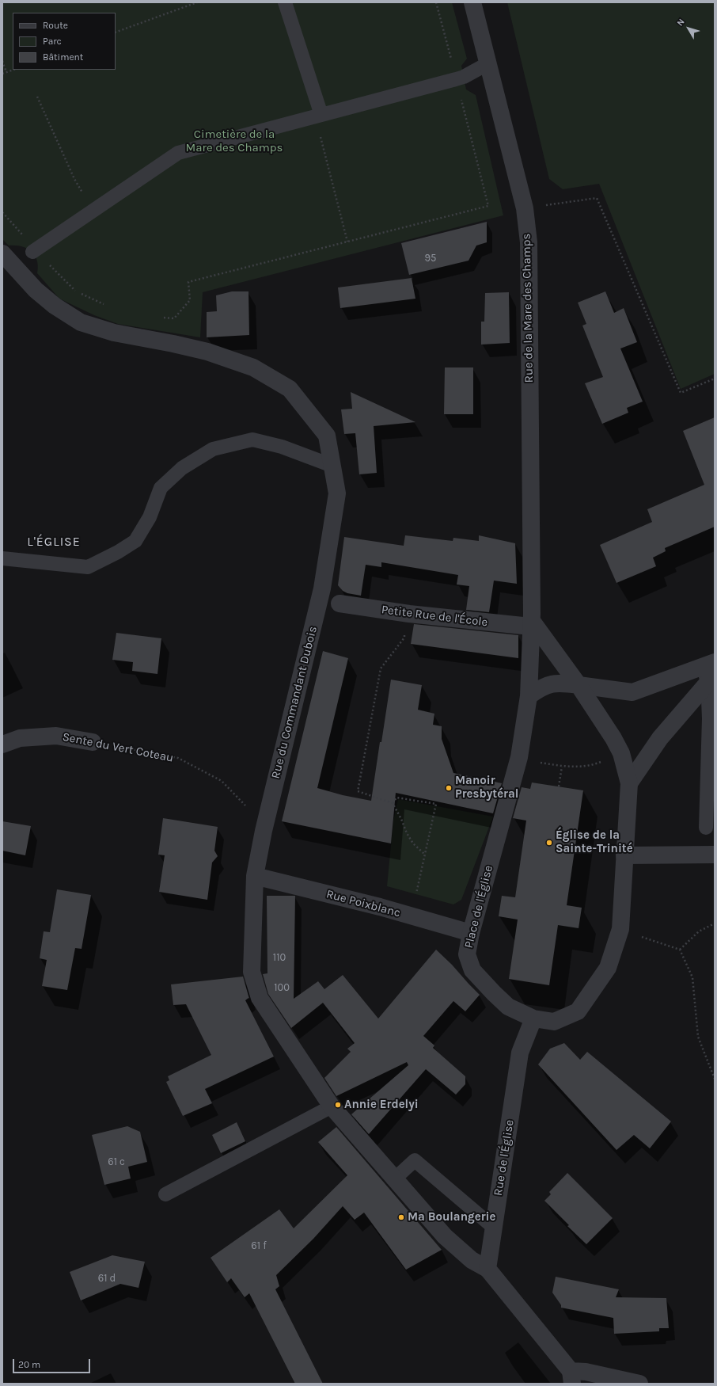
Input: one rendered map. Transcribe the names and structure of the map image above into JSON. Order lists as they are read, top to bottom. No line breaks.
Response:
{"streets":{"street":["Rue de la Mare des Champs","Petite Rue de l'École","Rue du Commandant Dubois","Sente du Vert Coteau","Rue Poixblanc","Place de l'Église","Rue de l'Église"]},"crossings":[["Rue de la Mare des Champs","Petite Rue de l'École"],["Rue de la Mare des Champs","Place de l'Église"],["Rue du Commandant Dubois","Sente du Vert Coteau"],["Rue du Commandant Dubois","Rue Poixblanc"],["Rue du Commandant Dubois","Rue de l'Église"],["Rue Poixblanc","Place de l'Église"],["Place de l'Église","Rue de l'Église"]],"districts":["L'ÉGLISE"],"parks":["Cimetière de la Mare des Champs"],"places":["Manoir Presbytéral","Église de la Sainte-Trinité","Annie Erdelyi","Ma Boulangerie"],"house_numbers":["95","110","100","61 c","61 f","61 d"],"legend":["Route","Parc","Bâtiment"],"scale_bar":"20 m","north":"top left"}
